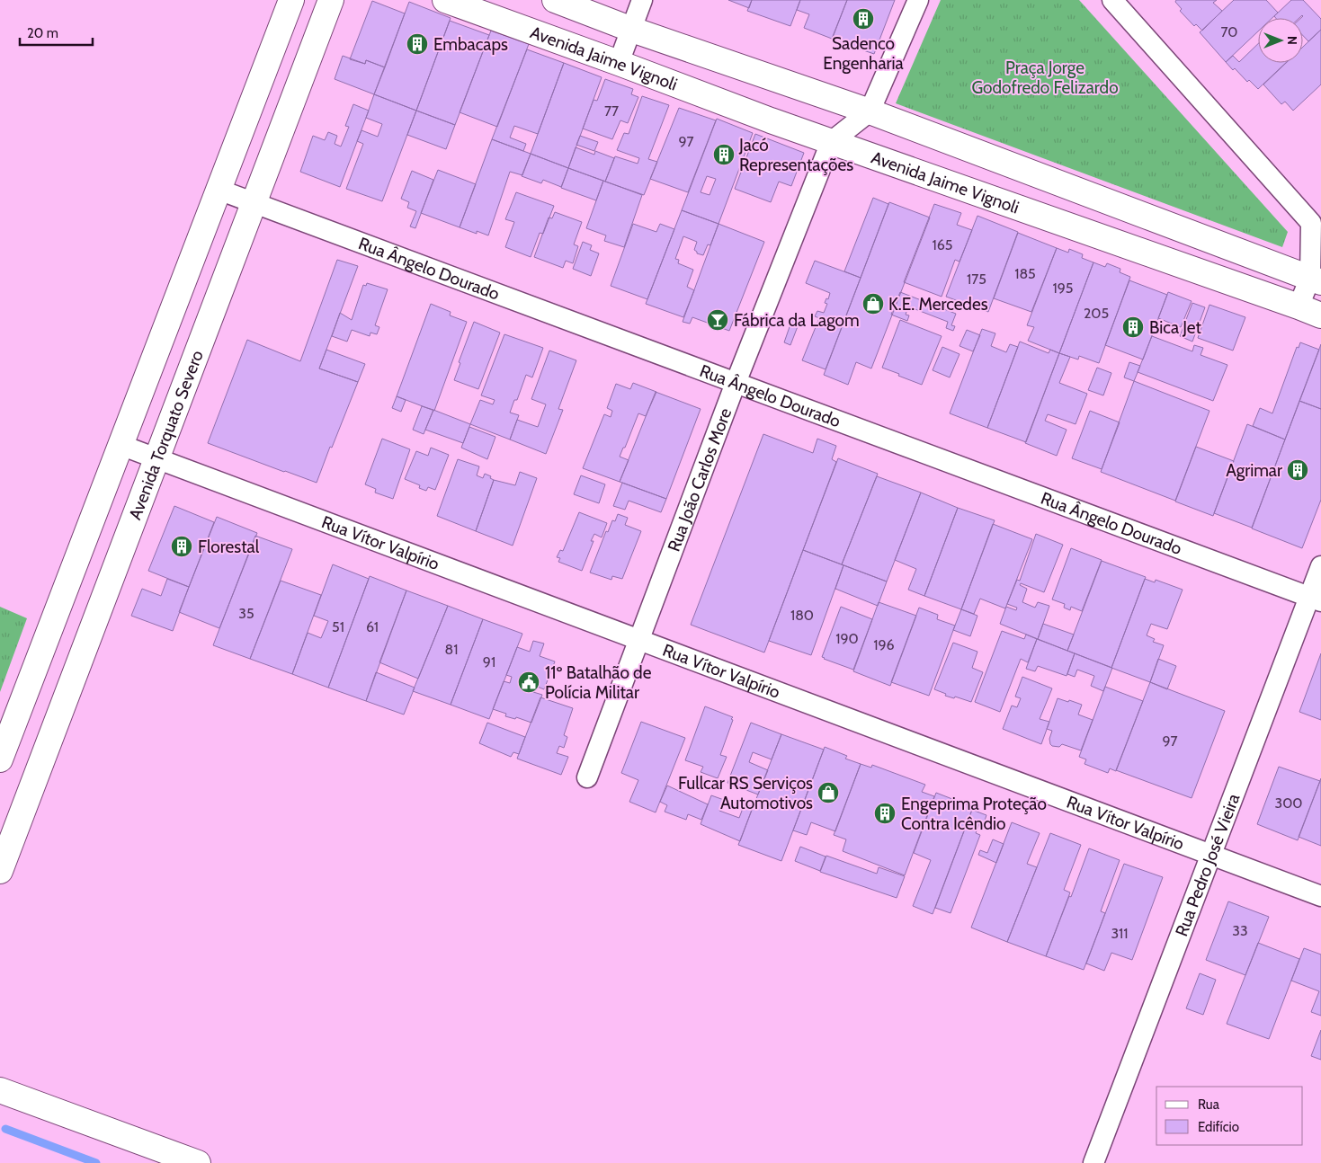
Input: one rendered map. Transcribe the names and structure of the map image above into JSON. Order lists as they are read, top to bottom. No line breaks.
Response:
{"streets":{"street":["Avenida Jaime Vignoli","Rua Ângelo Dourado","Avenida Torquato Severo","Rua João Carlos More","Rua Vítor Valpírio","Rua Pedro José Vieira"]},"crossings":[["Avenida Jaime Vignoli","Rua João Carlos More"],["Rua Ângelo Dourado","Avenida Torquato Severo"],["Rua Ângelo Dourado","Rua João Carlos More"],["Rua Ângelo Dourado","Rua Pedro José Vieira"],["Avenida Torquato Severo","Rua Vítor Valpírio"],["Rua João Carlos More","Rua Vítor Valpírio"],["Rua Vítor Valpírio","Rua Pedro José Vieira"]],"parks":["Praça Jorge Godofredo Felizardo"],"places":{"building":["Sadenco Engenharia","Embacaps","Jacó Representações","Bica Jet","Agrimar","Florestal","Engeprima Proteção Contra Icêndio"],"shop":["K.E. Mercedes","Fullcar RS Serviços Automotivos"],"bar":["Fábrica da Lagom"],"public building":["11º Batalhão de Polícia Militar"]},"house_numbers":["70","77","97","165","185","175","195","205","35","180","51","61","190","196","81","91","97","300","33","311"],"legend":["Rua","Edifício"],"scale_bar":"20 m","north":"right"}
